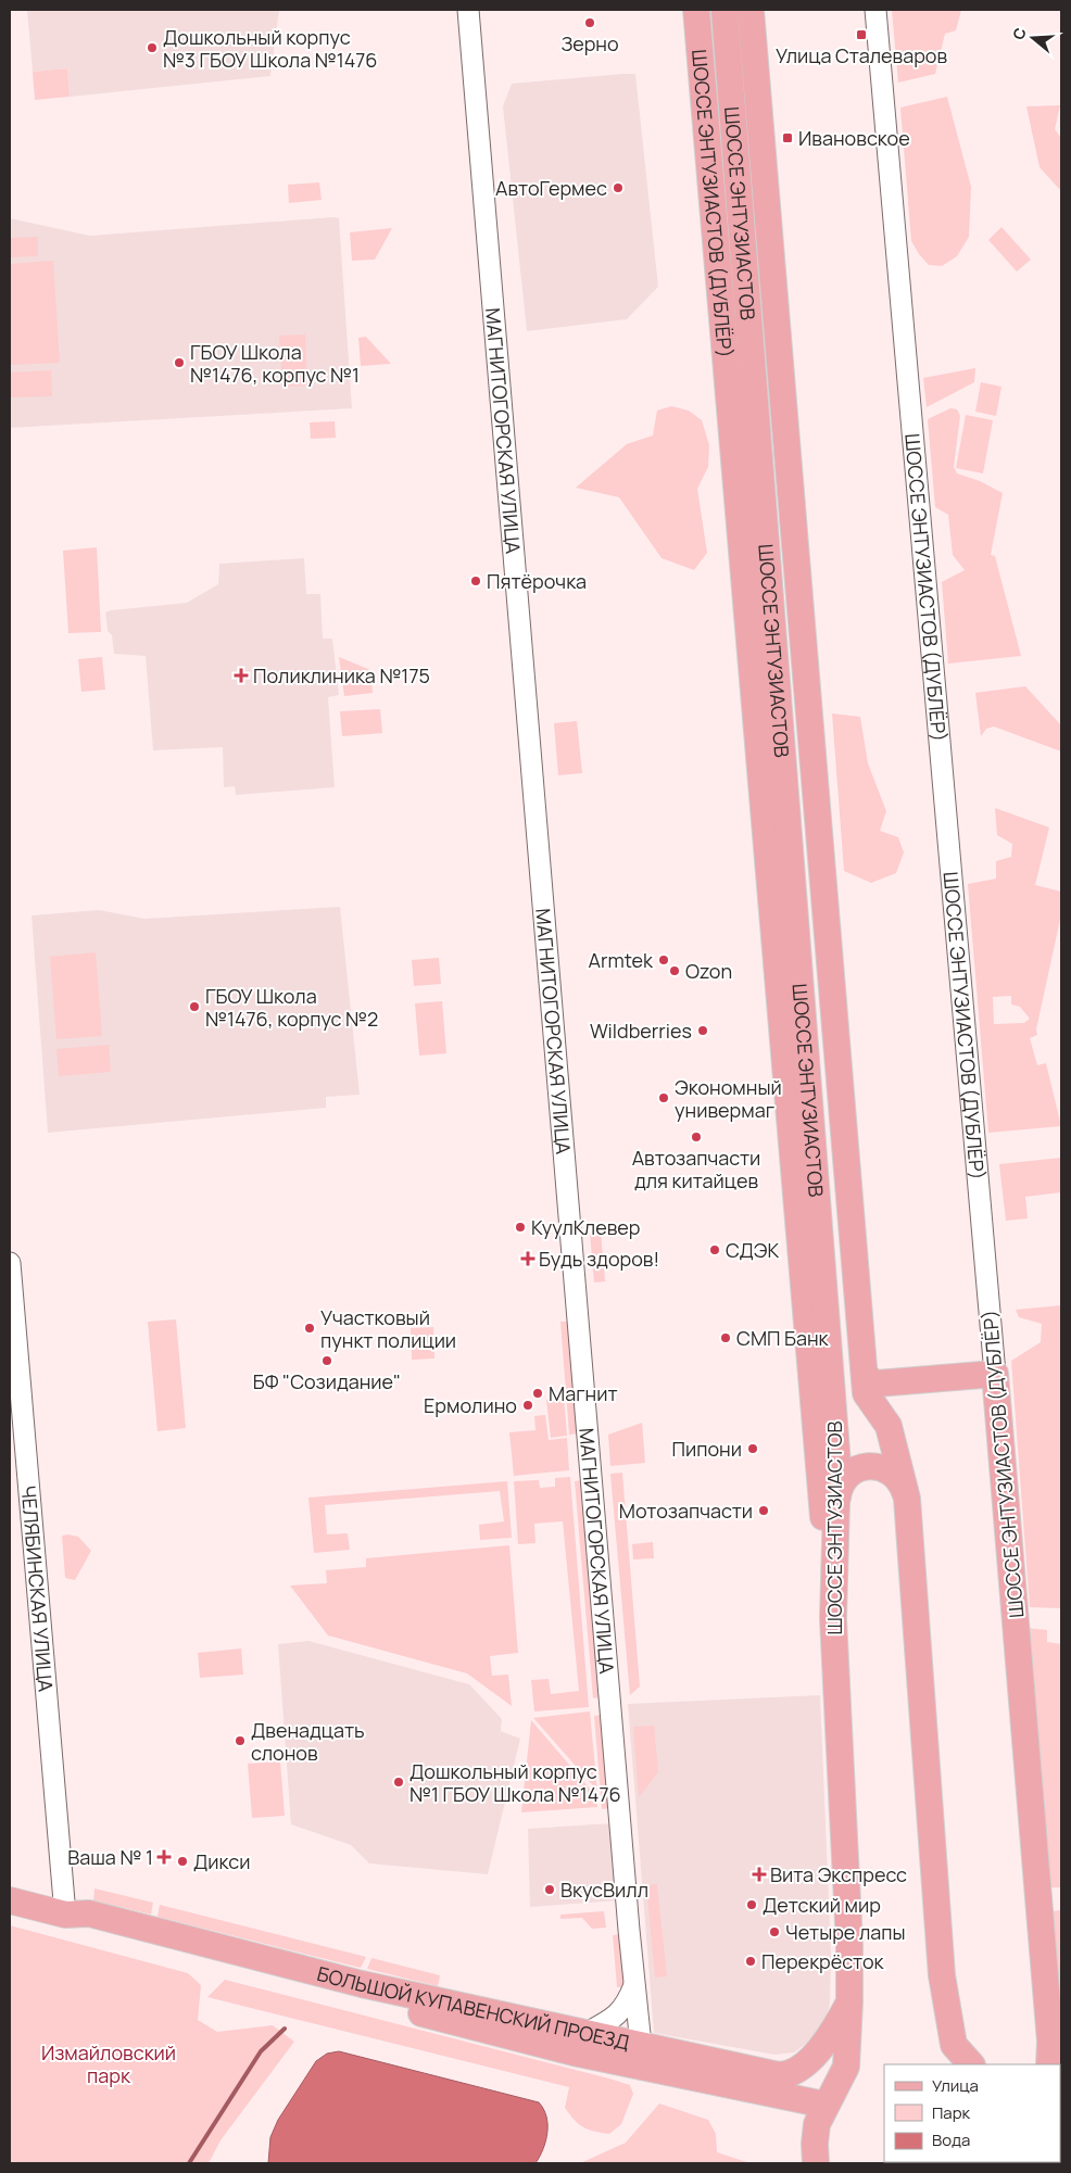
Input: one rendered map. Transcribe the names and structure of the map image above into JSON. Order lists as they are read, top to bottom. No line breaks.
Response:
{"streets":{"main road":["ШОССЕ ЭНТУЗИАСТОВ (ДУБЛЁР)","ШОССЕ ЭНТУЗИАСТОВ","БОЛЬШОЙ КУПАВЕНСКИЙ ПРОЕЗД"],"street":["МАГНИТОГОРСКАЯ УЛИЦА","ЧЕЛЯБИНСКАЯ УЛИЦА"]},"crossings":[["ШОССЕ ЭНТУЗИАСТОВ (ДУБЛЁР)","ШОССЕ ЭНТУЗИАСТОВ"],["ШОССЕ ЭНТУЗИАСТОВ","БОЛЬШОЙ КУПАВЕНСКИЙ ПРОЕЗД"],["МАГНИТОГОРСКАЯ УЛИЦА","БОЛЬШОЙ КУПАВЕНСКИЙ ПРОЕЗД"],["ЧЕЛЯБИНСКАЯ УЛИЦА","БОЛЬШОЙ КУПАВЕНСКИЙ ПРОЕЗД"]],"parks":["Измайловский парк"],"places":{"other":["Зерно","Дошкольный корпус №3 ГБОУ Школа №1476","АвтоГермес","ГБОУ Школа №1476, корпус №1","Пятёрочка","Armtek","Ozon","ГБОУ Школа №1476, корпус №2","Wildberries","Экономный универмаг","Автозапчасти для китайцев","КуулКлевер","СДЭК","Участковый пункт полиции","СМП Банк","БФ \"Созидание\"","Магнит","Ермолино","Пипони","Мотозапчасти","Двенадцать слонов","Дошкольный корпус №1 ГБОУ Школа №1476","Дикси","ВкусВилл","Детский мир","Четыре лапы","Перекрёсток"],"transit":["Улица Сталеваров","Ивановское"],"health":["Поликлиника №175","Будь здоров!","Ваша № 1","Вита Экспресс"]},"legend":["Улица","Парк","Вода"],"north":"left"}
